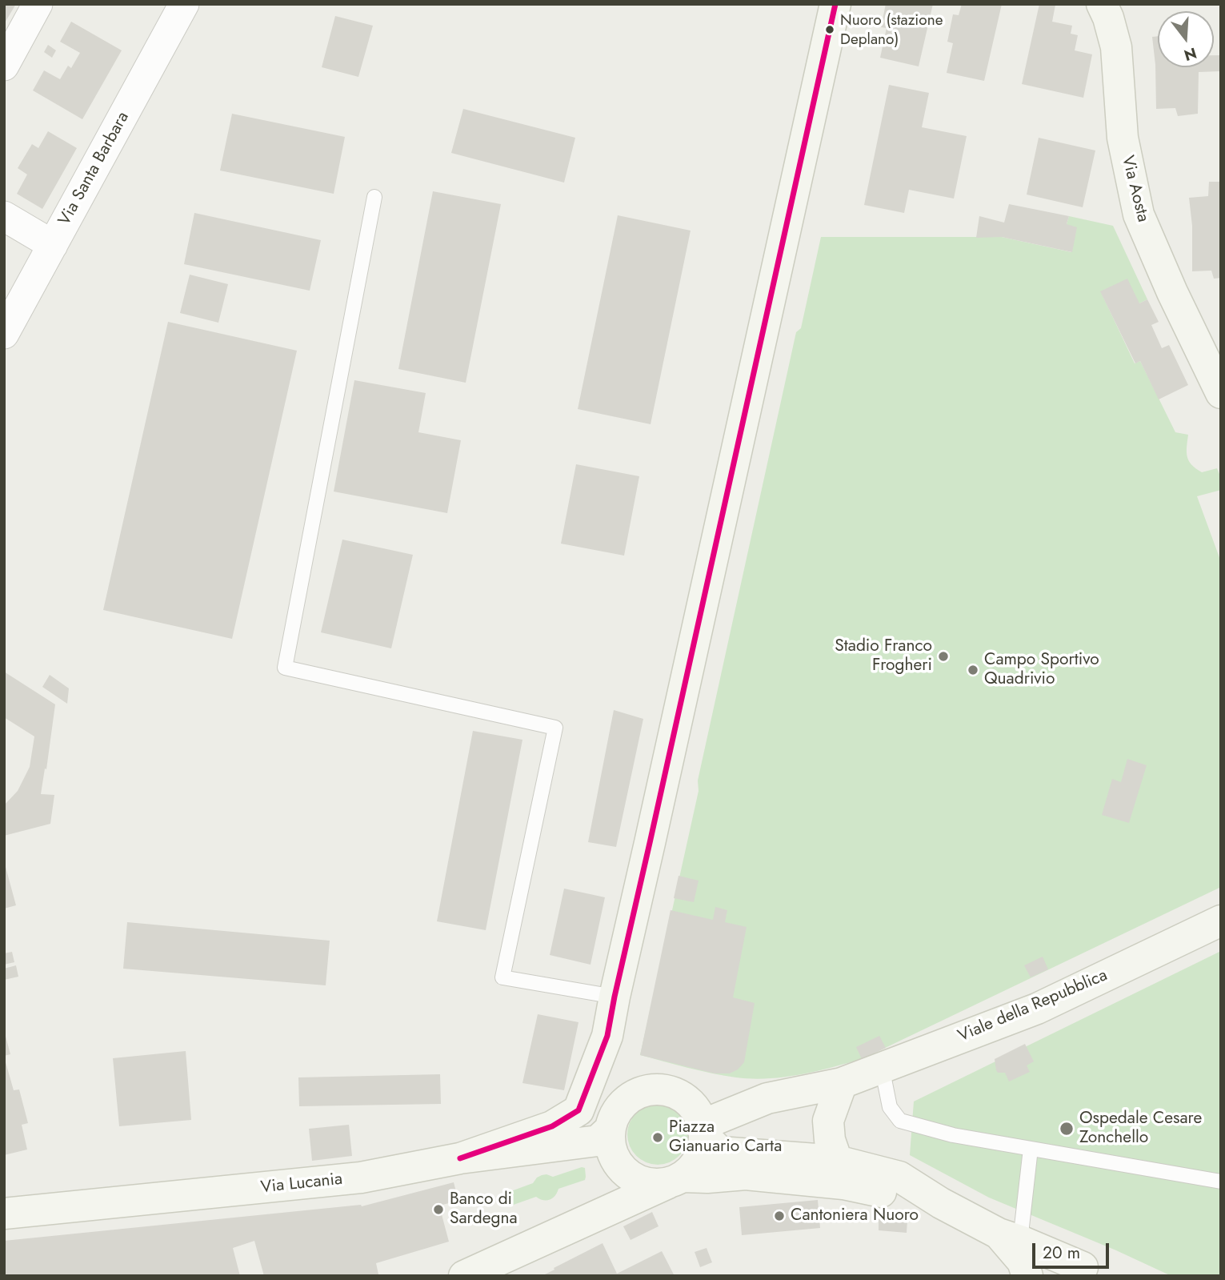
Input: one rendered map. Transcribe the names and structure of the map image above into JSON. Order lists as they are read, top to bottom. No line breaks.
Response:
{"streets":{"street":["Via Santa Barbara","Via Aosta","Viale della Repubblica","Via Lucania"]},"crossings":[["Viale della Repubblica","Via Lucania"]],"places":["Nuoro (stazione Deplano)","Stadio Franco Frogheri","Campo Sportivo Quadrivio","Ospedale Cesare Zonchello","Piazza Gianuario Carta","Banco di Sardegna","Cantoniera Nuoro"],"scale_bar":"20 m","north":"bottom"}
